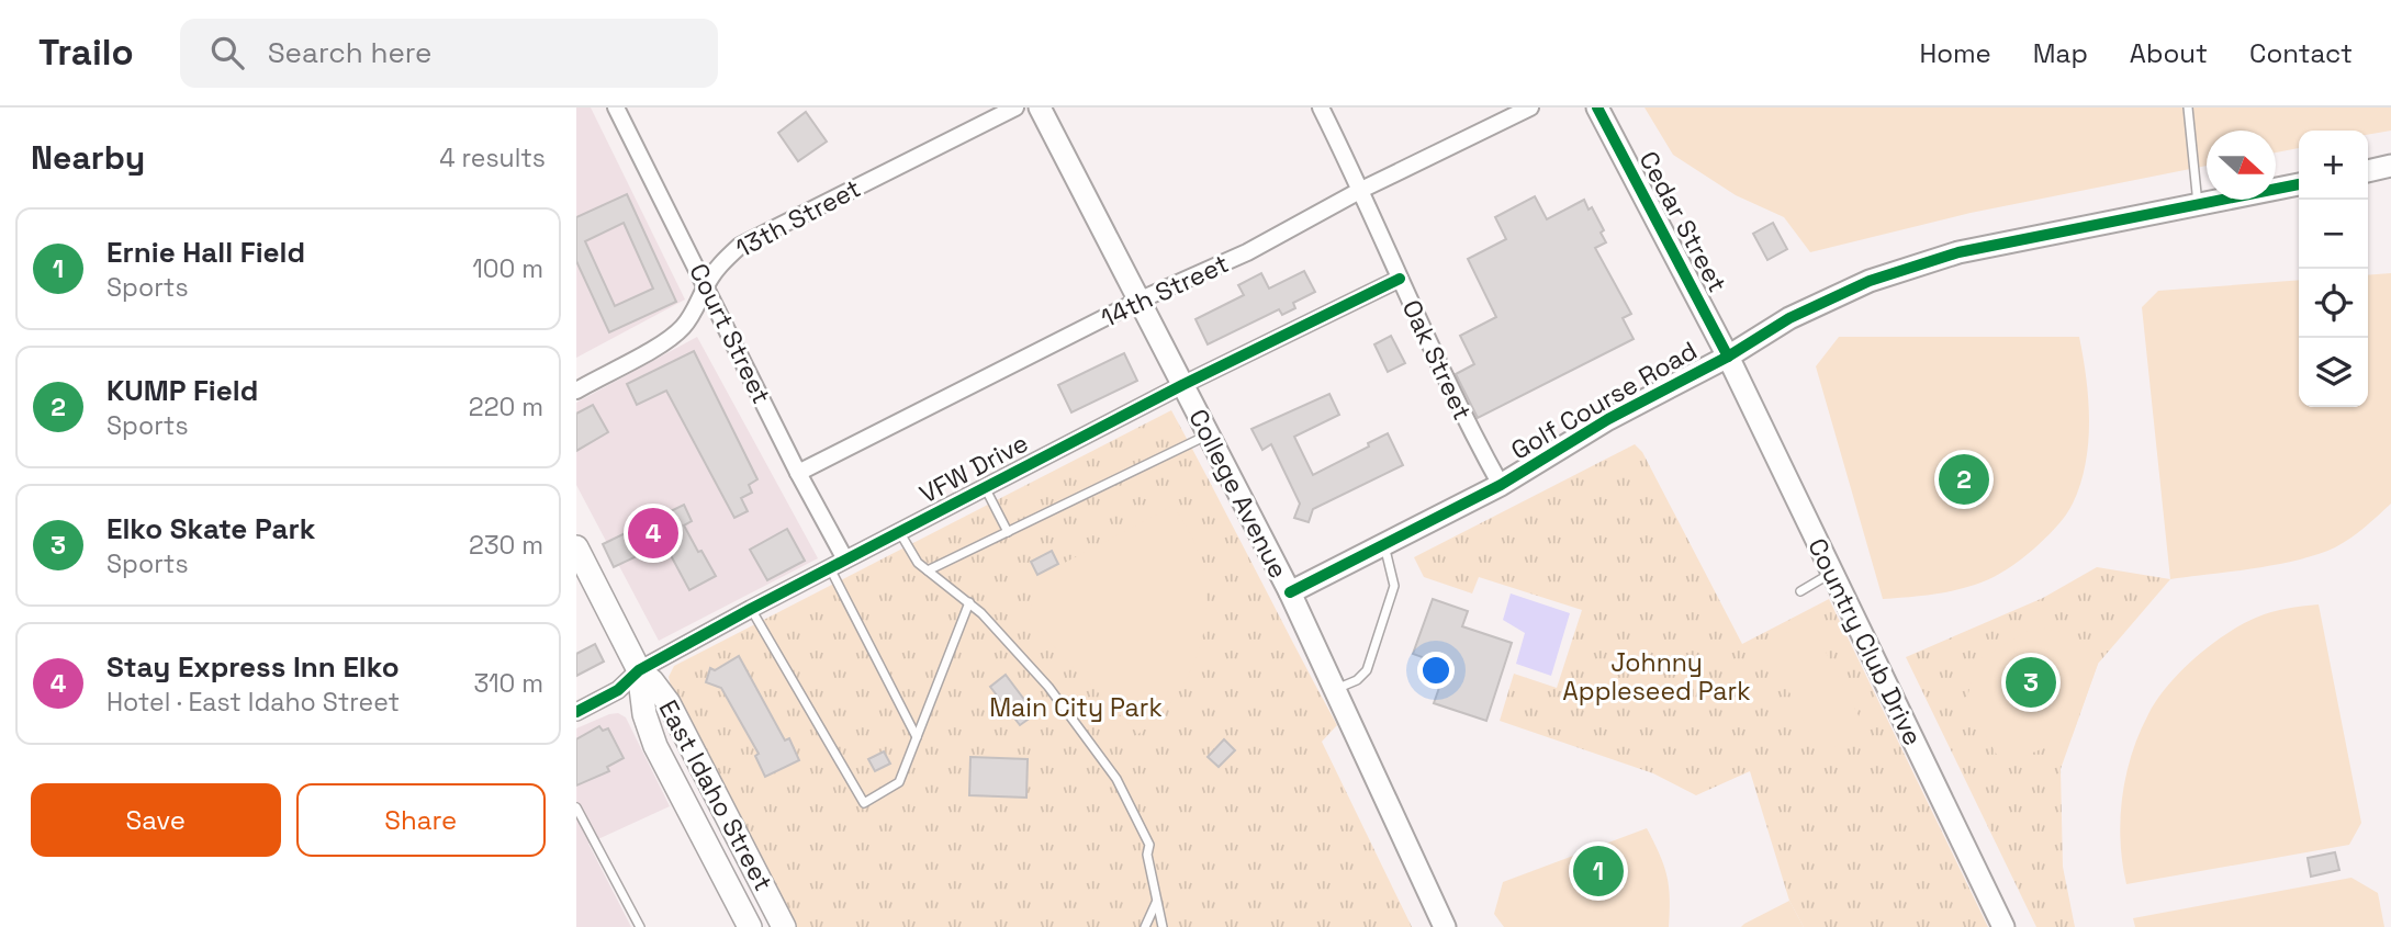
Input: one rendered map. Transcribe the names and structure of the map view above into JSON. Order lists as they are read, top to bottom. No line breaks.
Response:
{"streets":{"main road":["East Idaho Street"],"street":["13th Street","Cedar Street","14th Street","Court Street","Oak Street","Golf Course Road","VFW Drive","College Avenue","Country Club Drive"]},"crossings":[["13th Street","Court Street"],["Cedar Street","Golf Course Road"],["Cedar Street","Country Club Drive"],["14th Street","Court Street"],["14th Street","Oak Street"],["14th Street","College Avenue"],["Court Street","VFW Drive"],["Oak Street","Golf Course Road"],["Oak Street","VFW Drive"],["Golf Course Road","College Avenue"],["Golf Course Road","Country Club Drive"],["VFW Drive","College Avenue"],["VFW Drive","East Idaho Street"]],"parks":["Johnny Appleseed Park","Main City Park"],"north":"right","page":{"header":"Trailo","search":"Search here","nav":["Home","Map","About","Contact"],"heading":["Nearby","4 results"],"map_buttons":["+","−"],"list":[{"mark":"1","name":"Ernie Hall Field","note":"Sports","value":"100 m"},{"mark":"2","name":"KUMP Field","note":"Sports","value":"220 m"},{"mark":"3","name":"Elko Skate Park","note":"Sports","value":"230 m"},{"mark":"4","name":"Stay Express Inn Elko","note":"Hotel · East Idaho Street","value":"310 m"}],"pins":["2","4","3","1"],"buttons":["Save","Share"]}}
